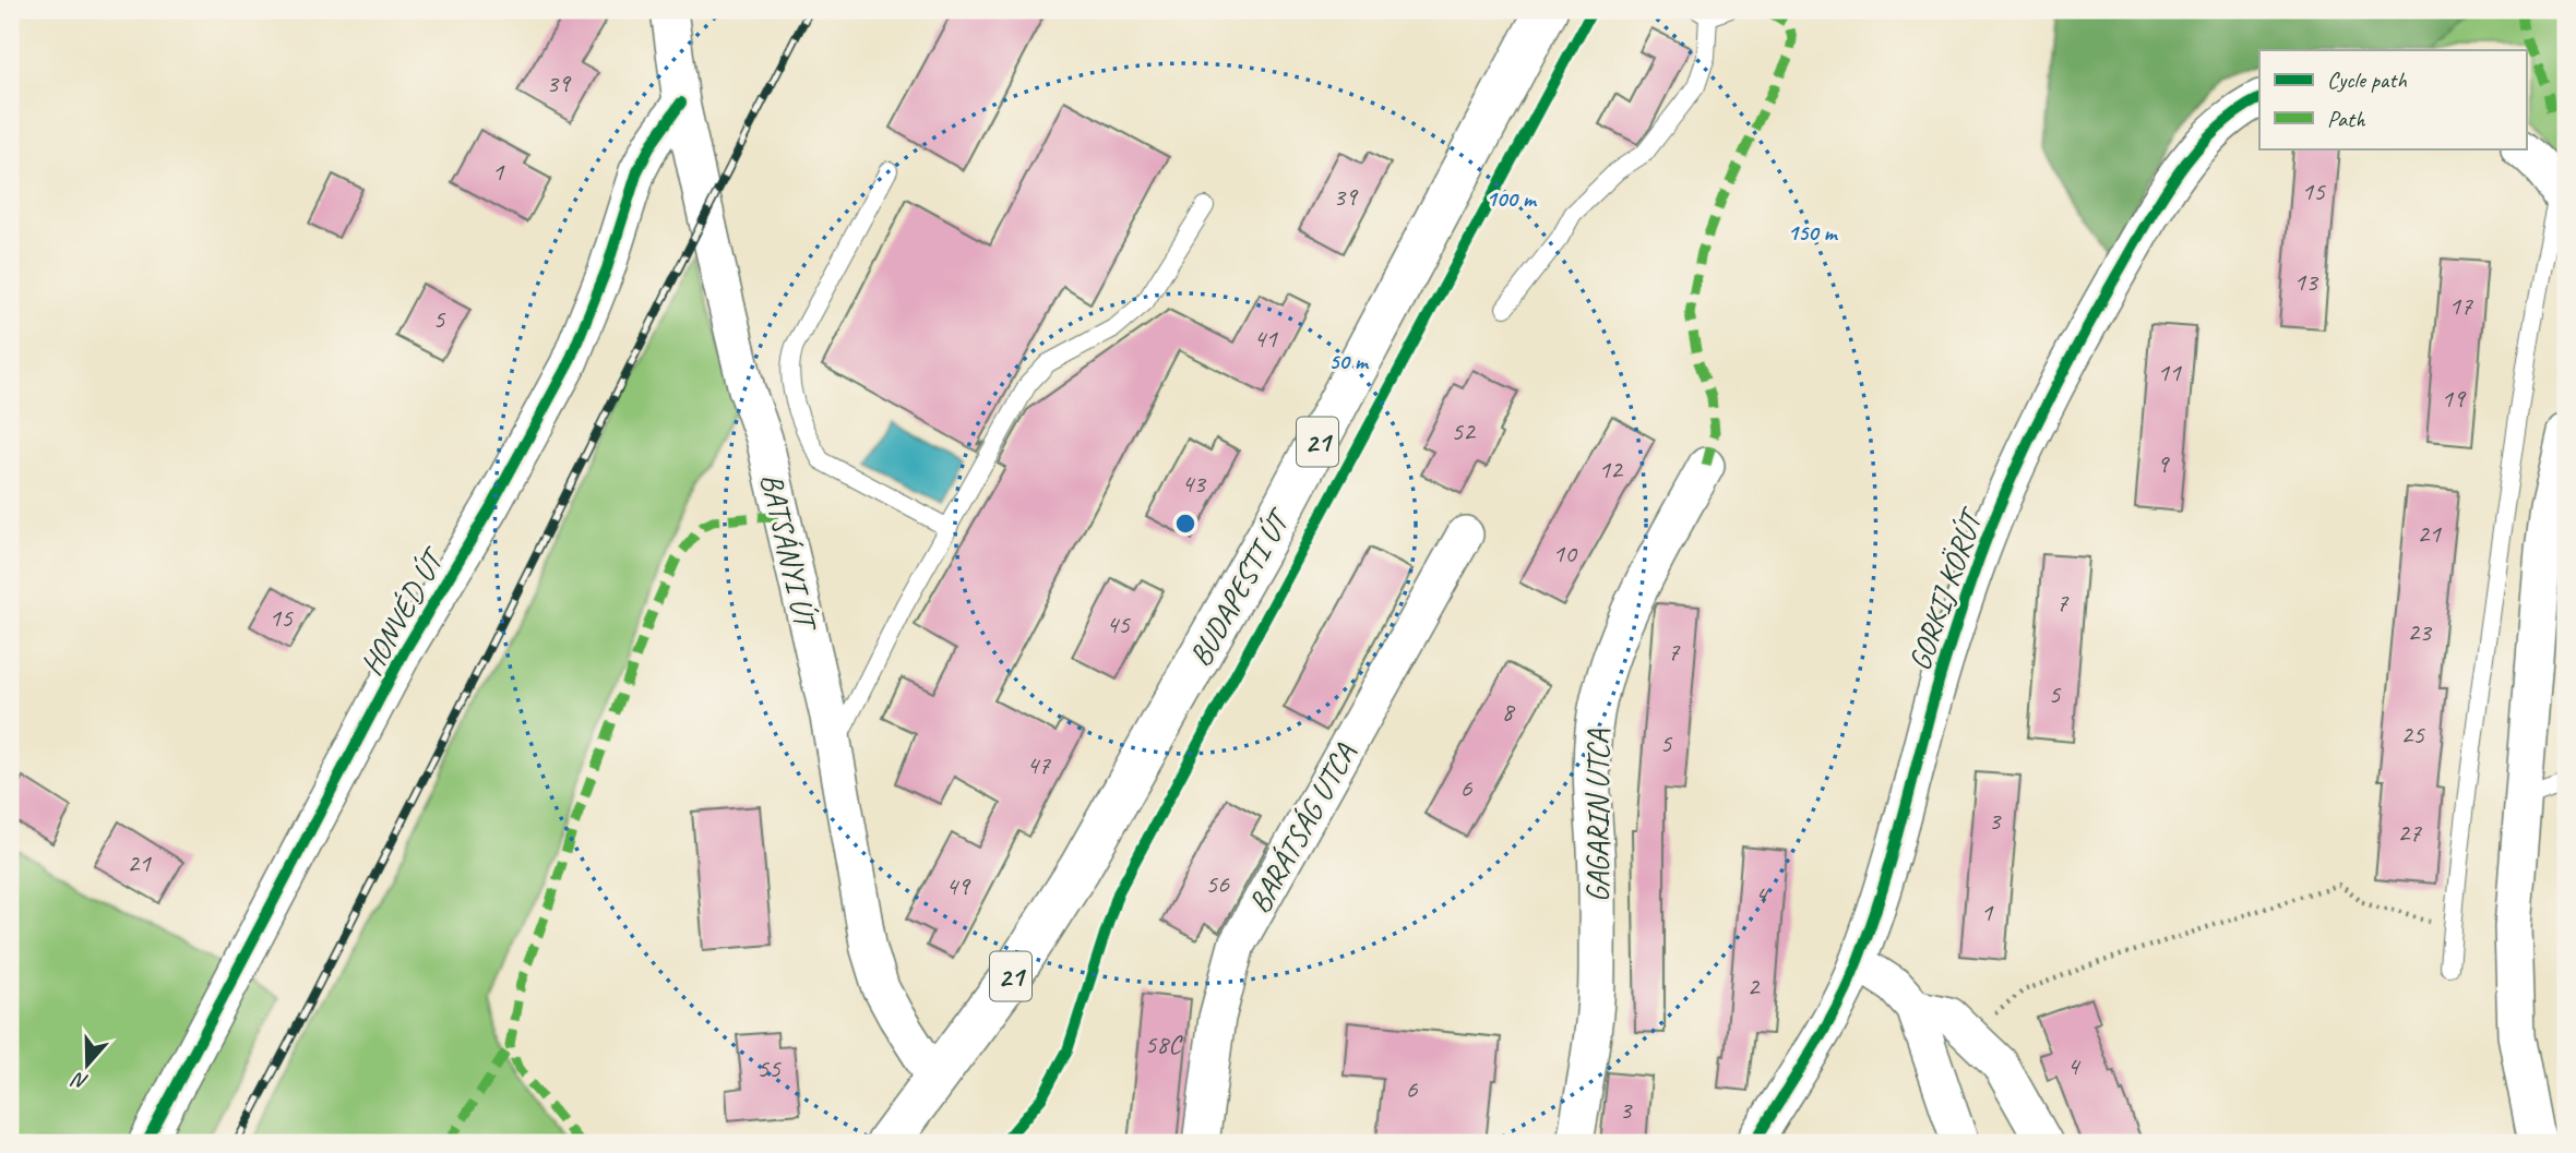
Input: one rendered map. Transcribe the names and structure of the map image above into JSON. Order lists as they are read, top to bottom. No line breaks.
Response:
{"streets":{"main road":["21","BUDAPESTI ÚT"],"street":["BATSÁNYI ÚT","GORKIJ KÖRÚT","HONVÉD ÚT","GAGARIN UTCA","BARÁTSÁG UTCA"]},"crossings":[["BATSÁNYI ÚT","BUDAPESTI ÚT"],["BATSÁNYI ÚT","HONVÉD ÚT"]],"house_numbers":["39","1","15","39","13","17","5","41","11","19","52","9","12","43","21","10","7","15","45","23","7","5","8","25","5","47","6","3","27","21","56","49","4","1","2","58C","4","55","6","3"],"legend":["Cycle path","Path"],"north":"bottom","rings":["100 m","150 m","50 m"]}
